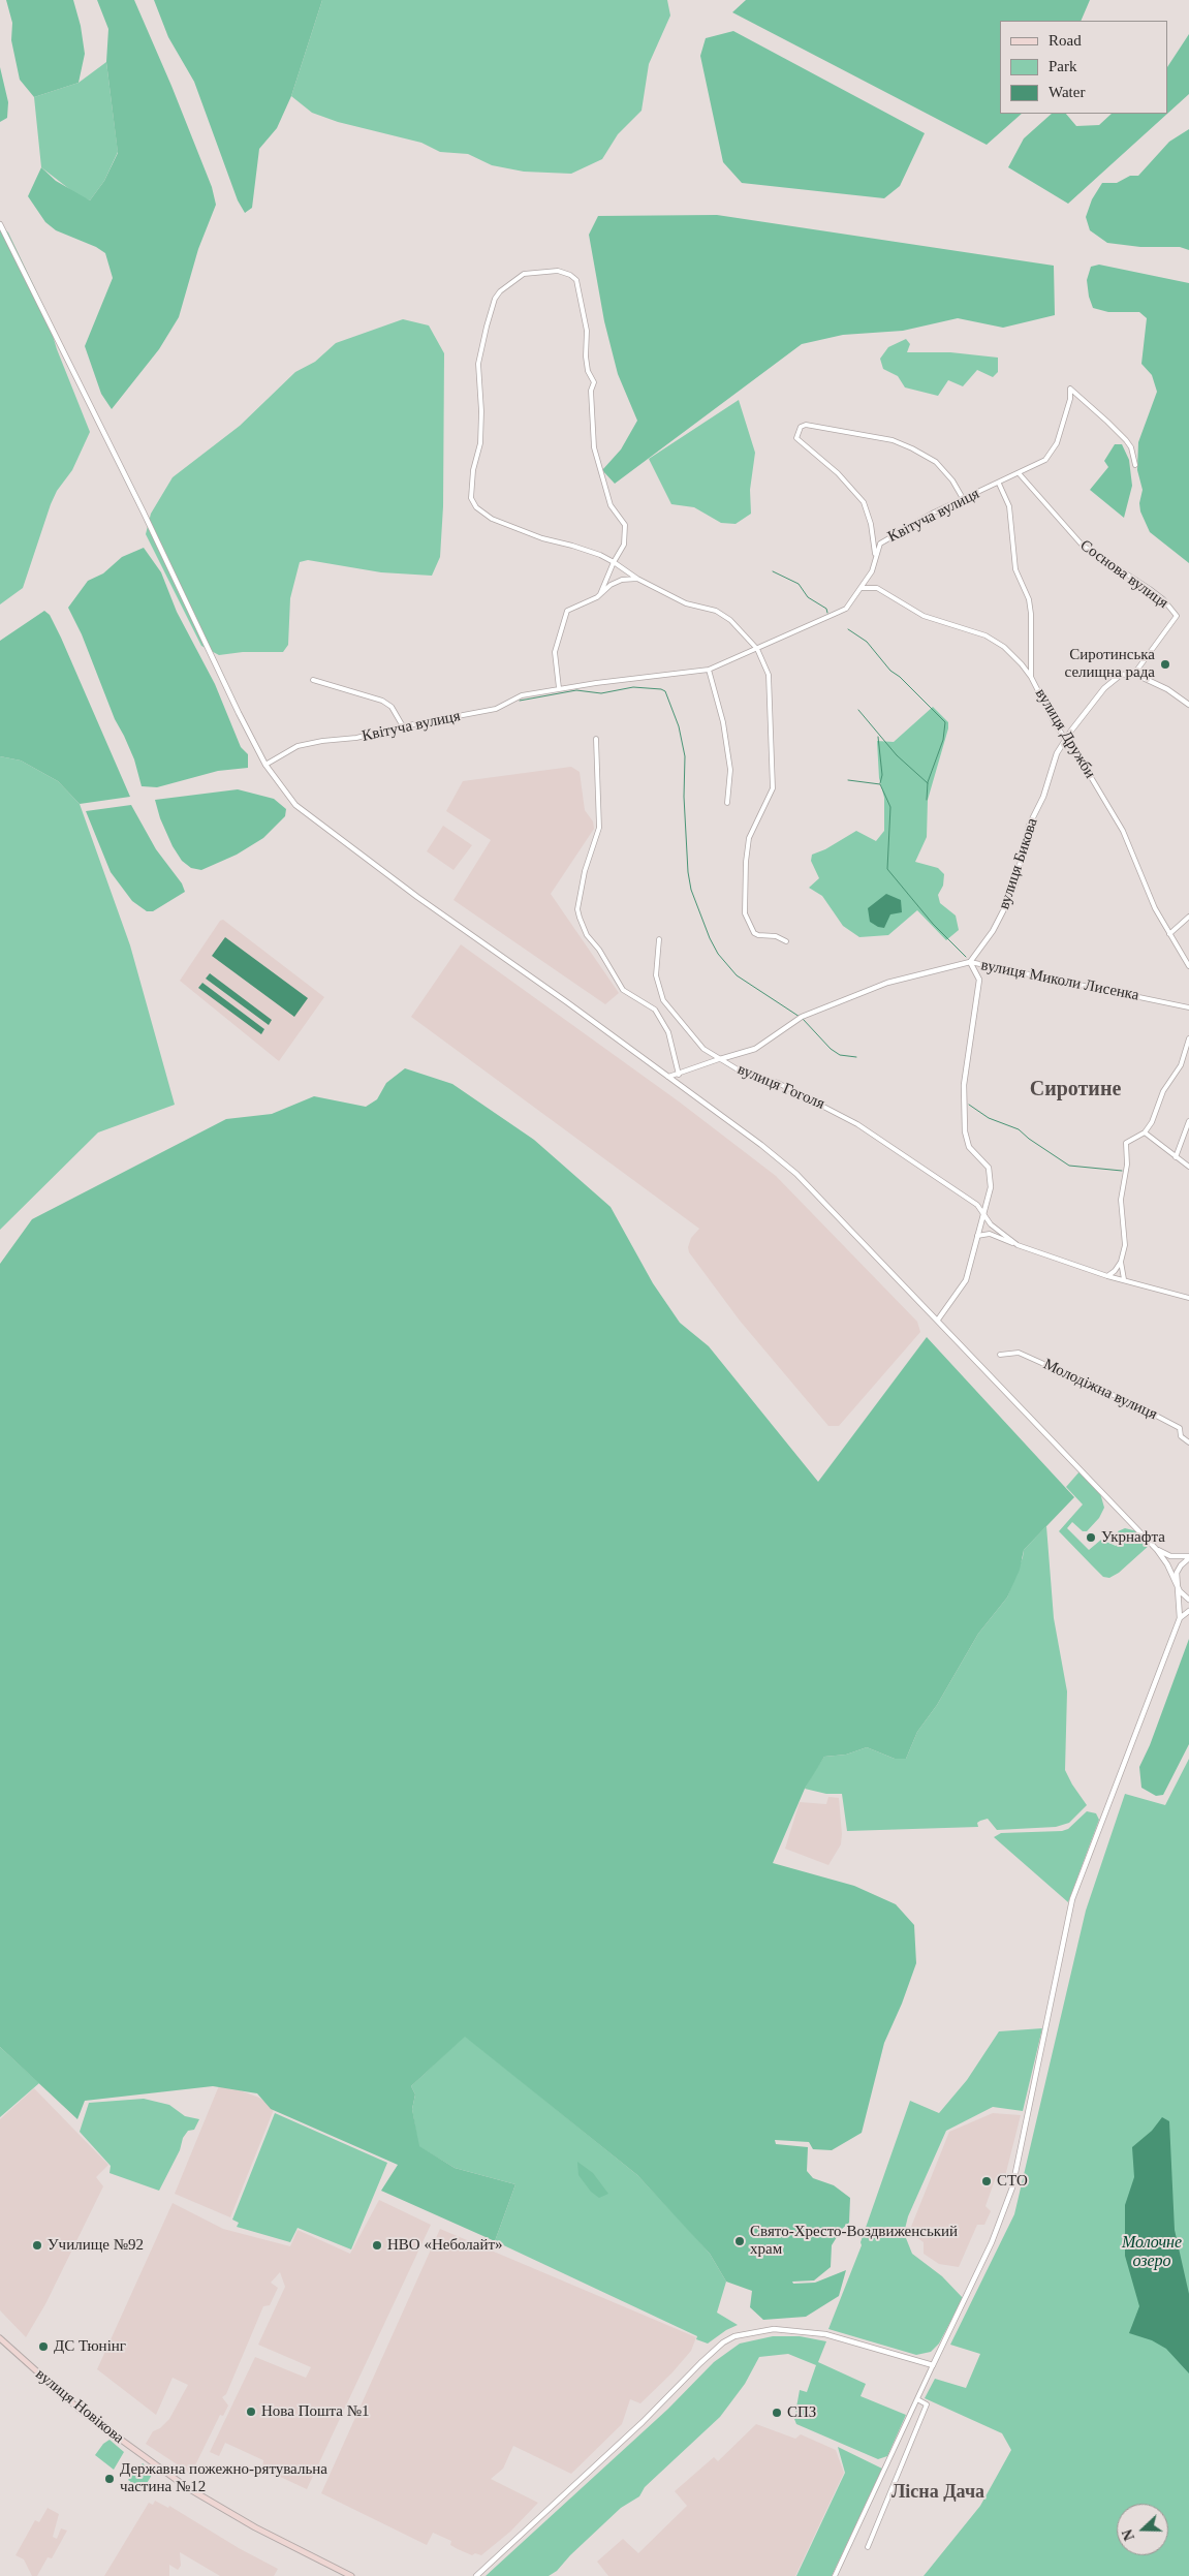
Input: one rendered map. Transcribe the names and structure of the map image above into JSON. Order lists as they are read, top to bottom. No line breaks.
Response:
{"streets":{"main road":["вулиця Новікова"],"street":["Квітуча вулиця","Соснова вулиця","вулиця Дружби","вулиця Бикова","вулиця Миколи Лисенка","вулиця Гоголя","Молодіжна вулиця"]},"crossings":[["Квітуча вулиця","Соснова вулиця"],["Квітуча вулиця","вулиця Дружби"],["Соснова вулиця","вулиця Бикова"],["вулиця Дружби","вулиця Бикова"],["вулиця Бикова","вулиця Миколи Лисенка"],["вулиця Миколи Лисенка","вулиця Гоголя"]],"districts":["Сиротине","Лісна Дача"],"water":["Молочне озеро"],"places":["Сиротинська селищна рада","Укрнафта","СТО","Свято-Хресто-Воздвиженський храм","Училище №92","НВО «Неболайт»","ДС Тюнінг","Нова Пошта №1","СПЗ","Державна пожежно-рятувальна частина №12"],"legend":["Road","Park","Water"],"north":"left"}
